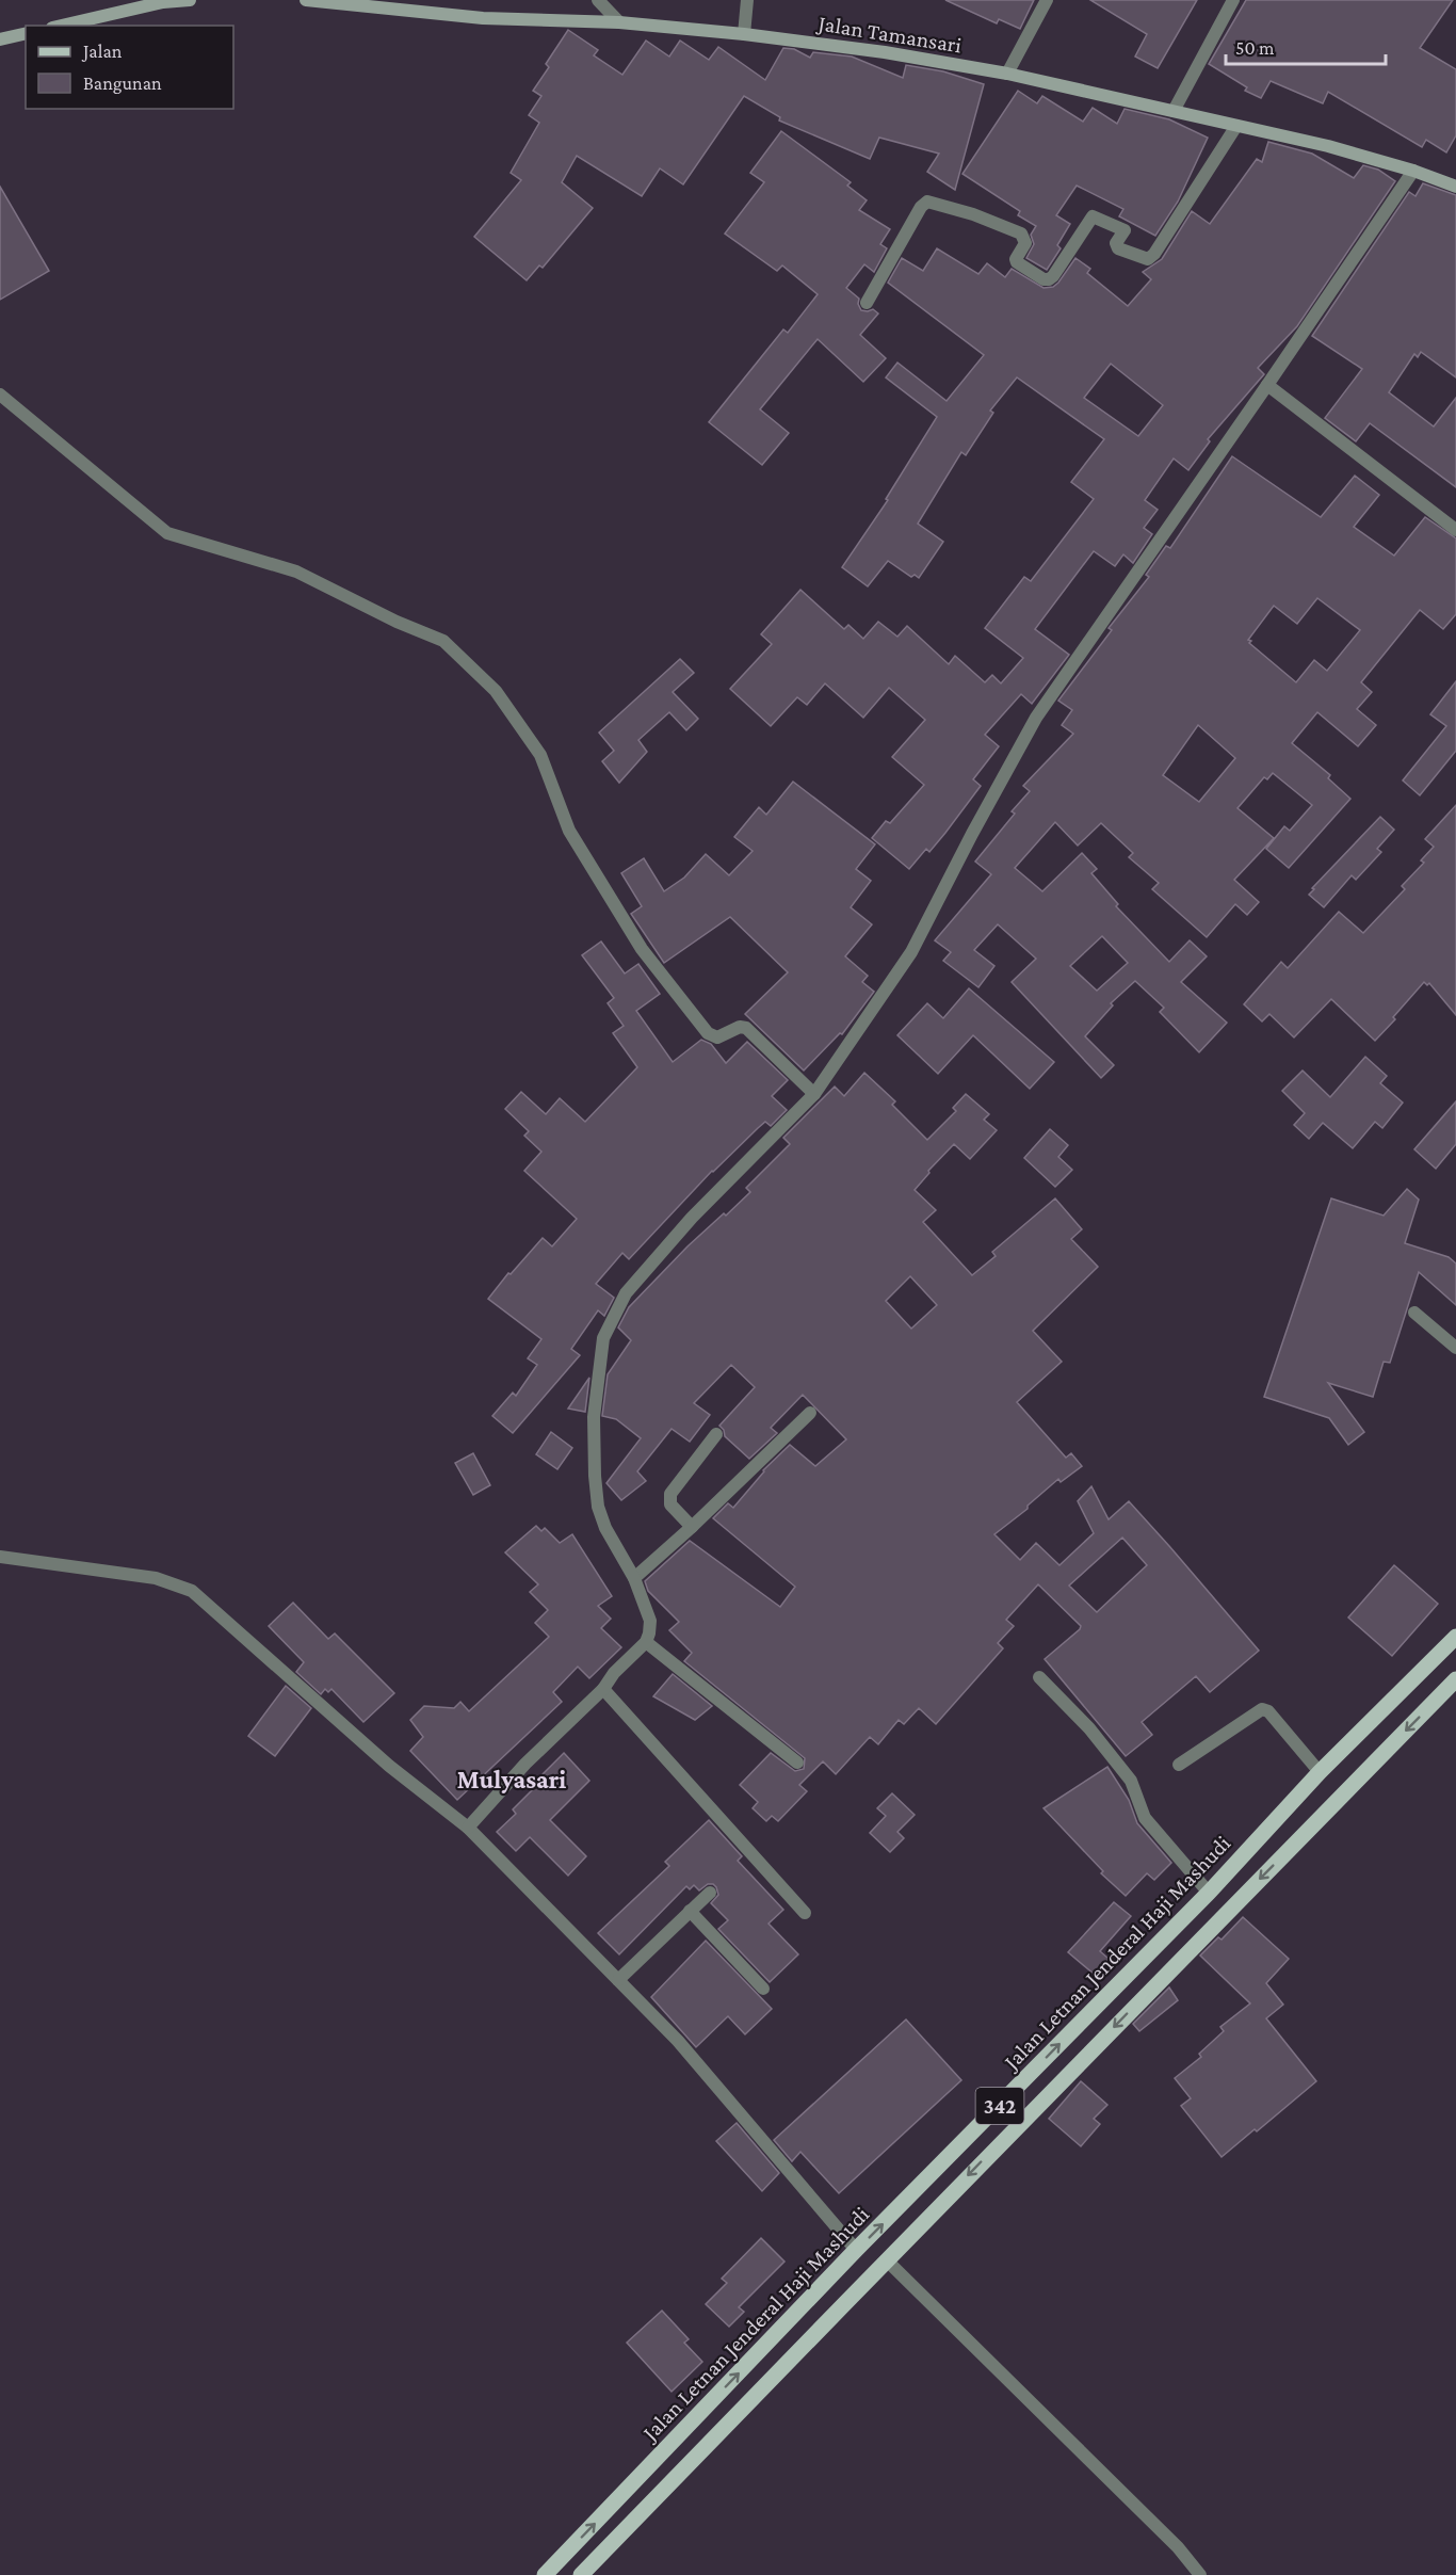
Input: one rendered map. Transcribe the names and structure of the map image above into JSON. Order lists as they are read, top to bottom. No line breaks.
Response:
{"streets":{"main road":["Jalan Tamansari","Jalan Letnan Jenderal Haji Mashudi","342"]},"districts":["Mulyasari"],"legend":["Jalan","Bangunan"],"scale_bar":"50 m"}
